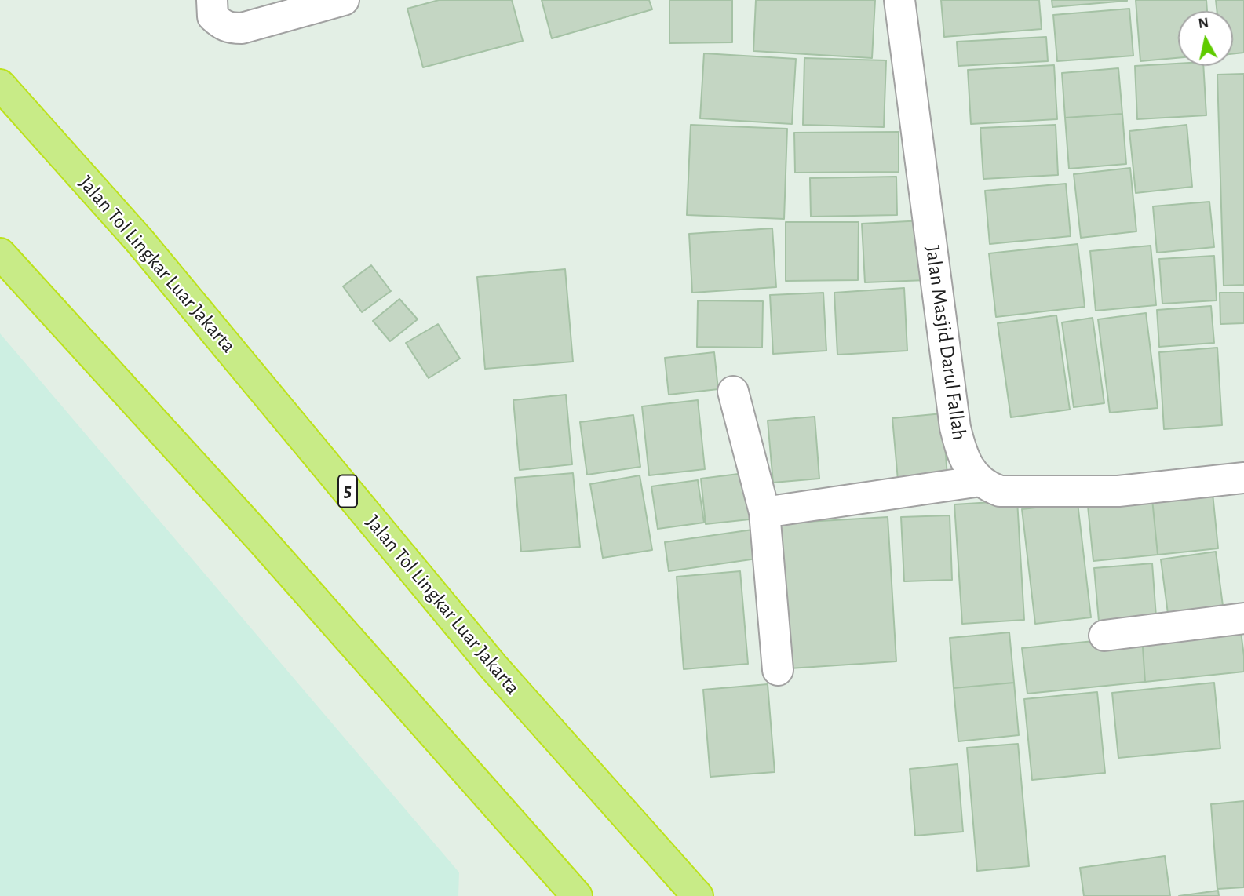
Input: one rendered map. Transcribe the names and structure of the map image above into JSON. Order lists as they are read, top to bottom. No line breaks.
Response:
{"streets":{"highway":["Jalan Tol Lingkar Luar Jakarta","5"],"street":["Jalan Masjid Darul Fallah"]},"north":"top"}
